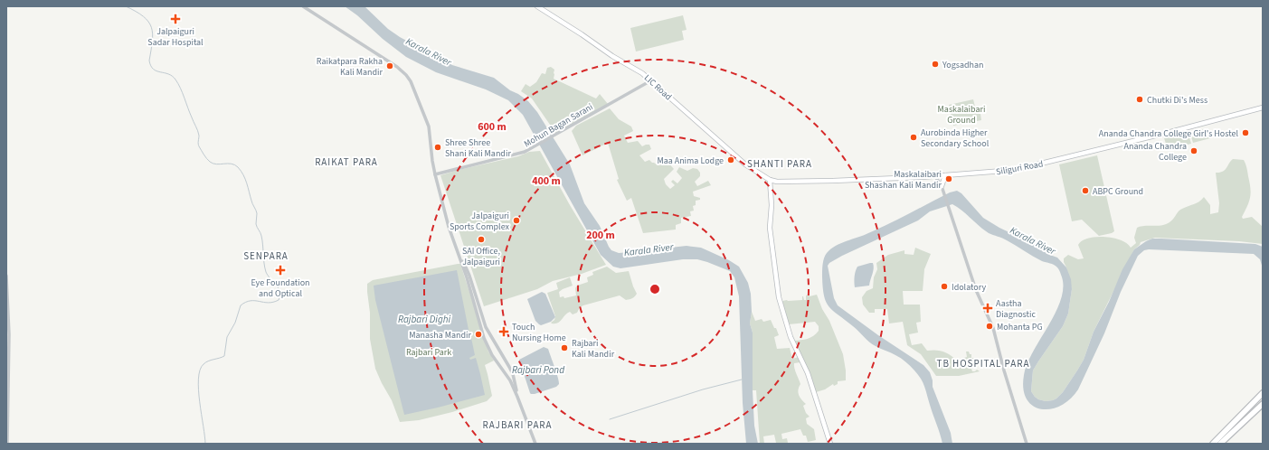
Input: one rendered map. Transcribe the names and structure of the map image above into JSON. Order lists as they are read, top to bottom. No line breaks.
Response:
{"streets":{"main road":["LIC Road","Siliguri Road"],"street":["Mohun Bagan Sarani"]},"crossings":[["LIC Road","Mohun Bagan Sarani"],["LIC Road","Siliguri Road"]],"districts":["RAIKAT PARA","SHANTI PARA","SENPARA","TB HOSPITAL PARA","RAJBARI PARA"],"water":["Karala River","Rajbari Dighi","Rajbari Pond"],"parks":["Maskalaibari Ground","Rajbari Park"],"places":{"health":["Jalpaiguri Sadar Hospital","Eye Foundation and Optical","Aastha Diagnostic","Touch Nursing Home"],"other":["Yogsadhan","Raikatpara Rakha Kali Mandir","Chutki Di's Mess","Ananda Chandra College Girl's Hostel","Aurobinda Higher Secondary School","Shree Shree Shani Kali Mandir","Ananda Chandra College","Maa Anima Lodge","Maskalaibari Shashan Kali Mandir","ABPC Ground","Jalpaiguri Sports Complex","SAI Office, Jalpaiguri","Idolatory","Mohanta PG","Manasha Mandir","Rajbari Kali Mandir"]},"rings":["600 m","400 m","200 m"]}
